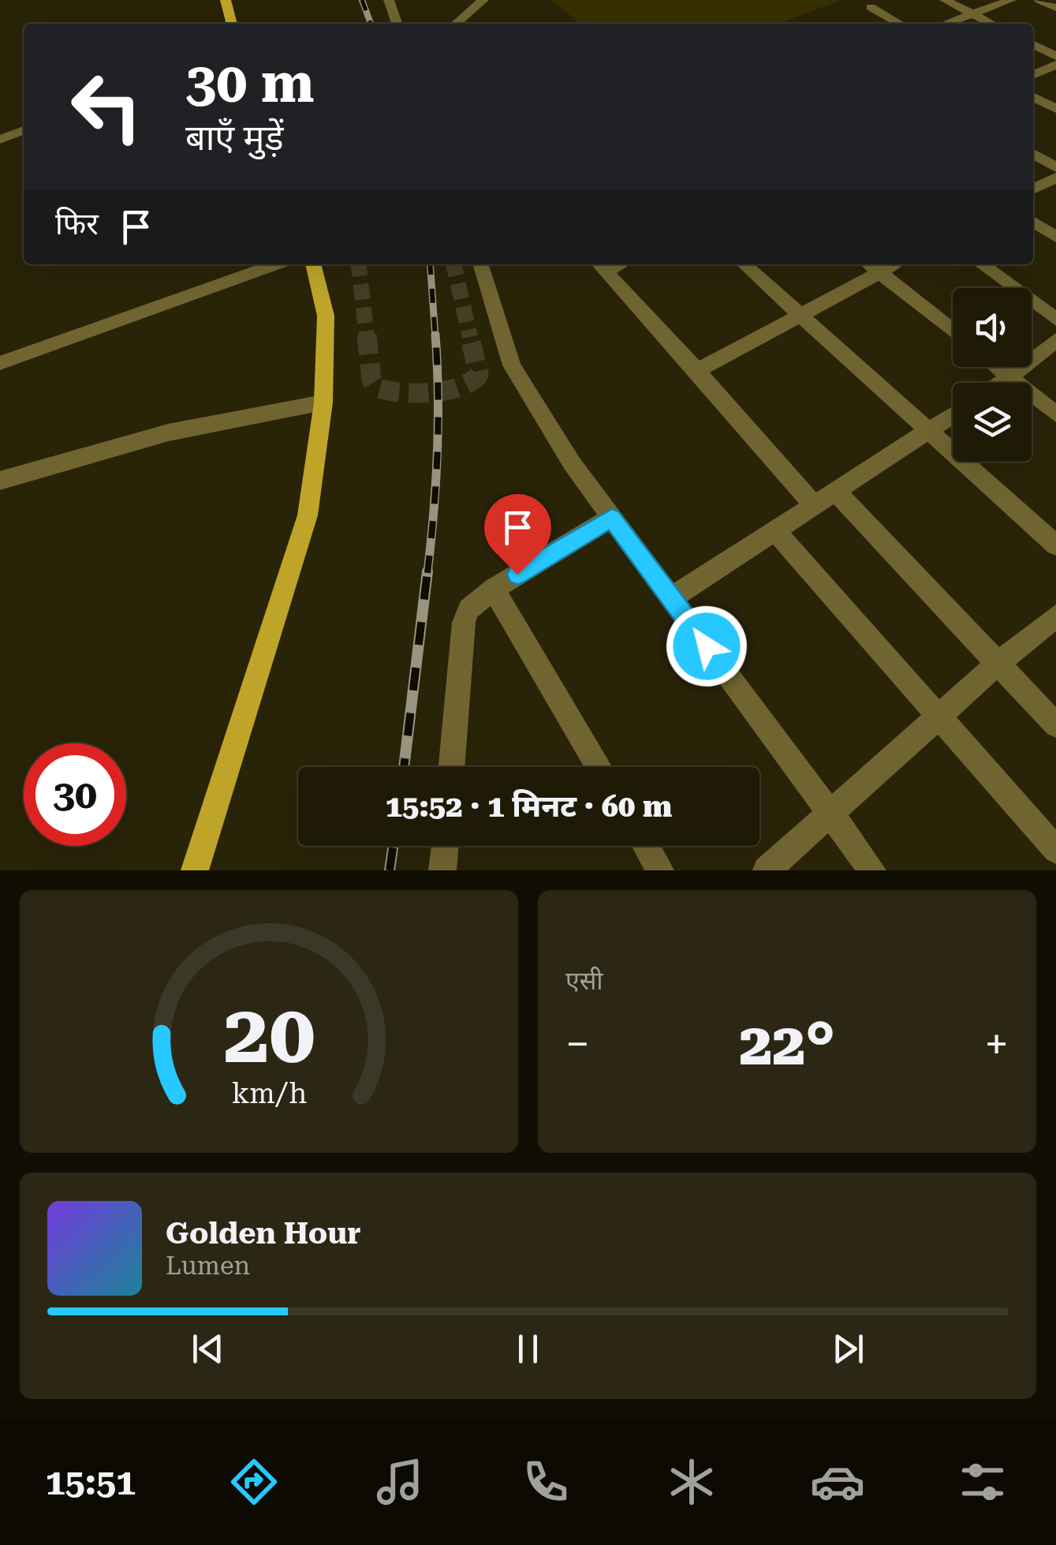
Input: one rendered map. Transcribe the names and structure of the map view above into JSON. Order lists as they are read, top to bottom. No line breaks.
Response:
{"page":{"turn":["30 m","बाएँ मुड़ें"],"then":"फिर","limit":"30","trip":"15:52 · 1 मिनट · 60 m","tile":"एसी","heat":["−","22°","+"],"song":["Golden Hour","Lumen"],"tabs":"15:51","gauge":["20","km/h"]}}
